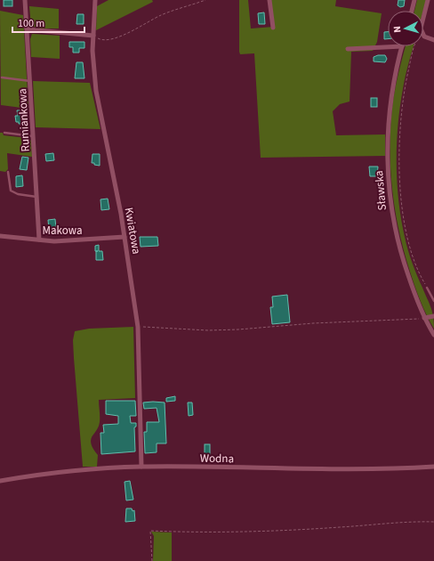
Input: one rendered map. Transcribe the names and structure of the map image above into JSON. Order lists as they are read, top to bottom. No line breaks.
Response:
{"streets":{"street":["Rumiankowa","Sławska","Makowa","Kwiatowa","Wodna"]},"crossings":[["Rumiankowa","Makowa"],["Makowa","Kwiatowa"],["Kwiatowa","Wodna"]],"scale_bar":"100 m","north":"left"}
